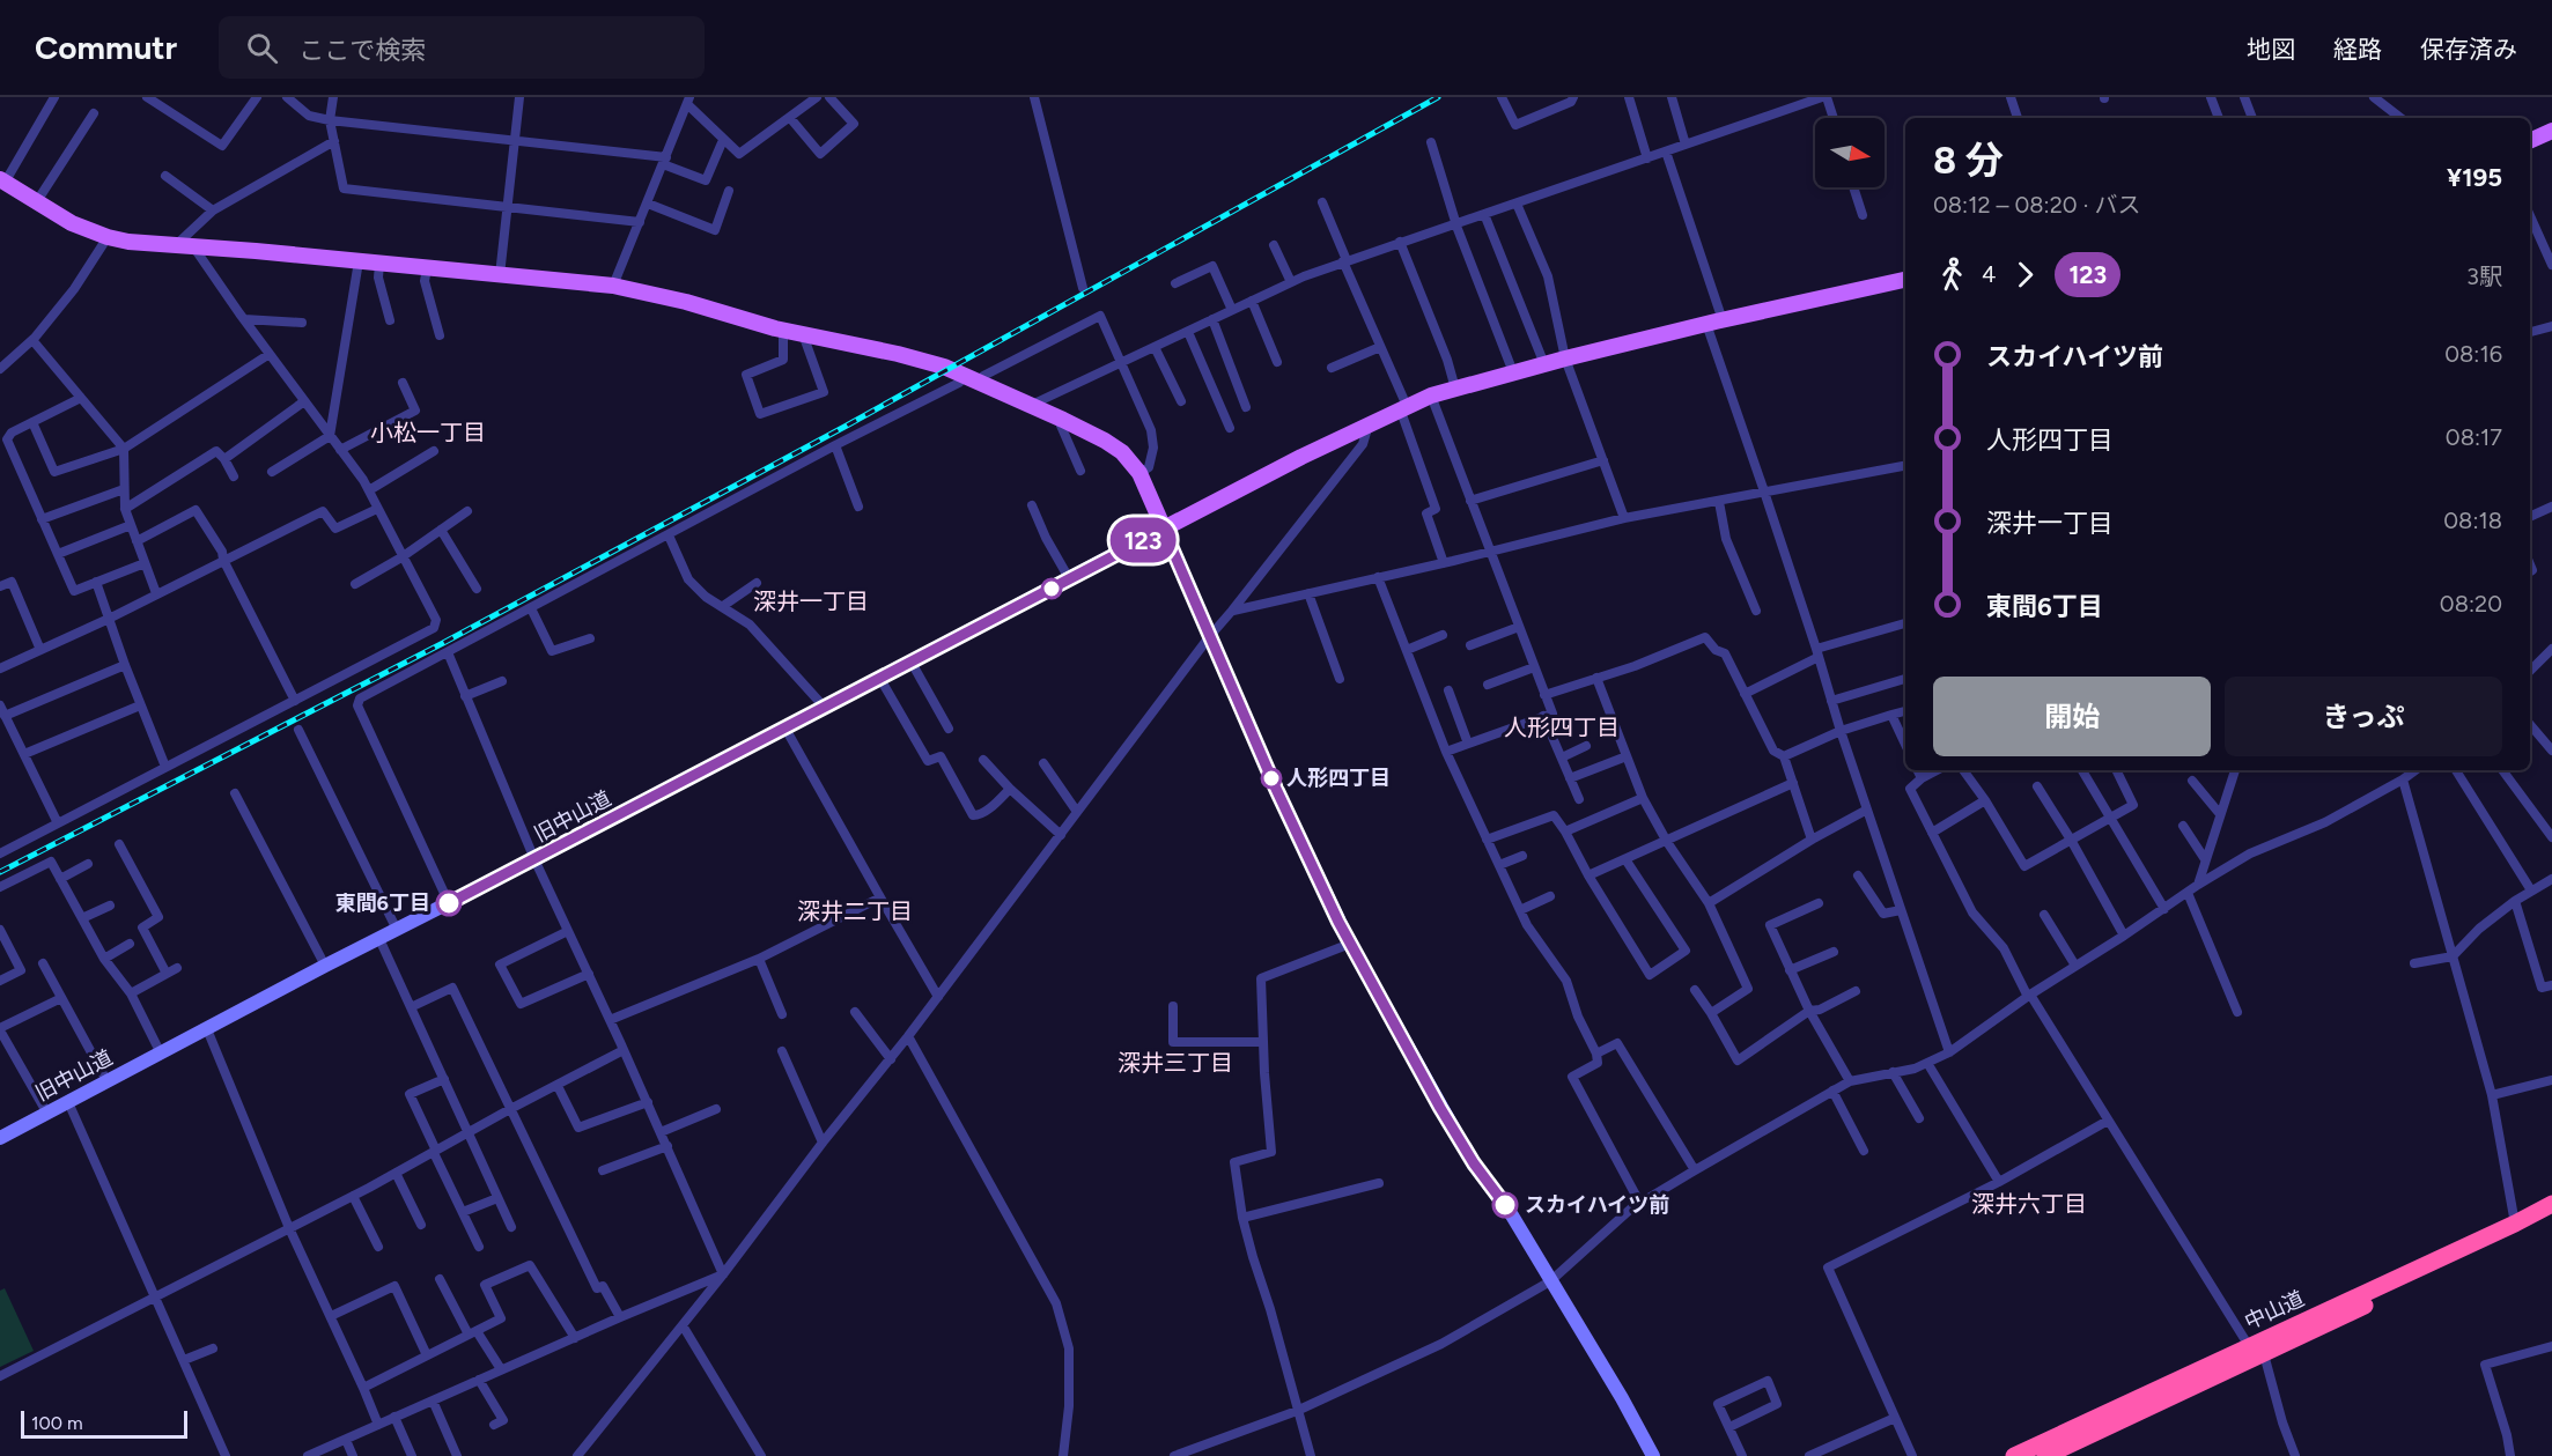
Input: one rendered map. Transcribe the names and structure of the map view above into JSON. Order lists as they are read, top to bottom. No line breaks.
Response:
{"streets":{"highway":["中山道"],"main road":["旧中山道"]},"districts":["小松一丁目","深井一丁目","人形四丁目","深井二丁目","深井三丁目","深井六丁目"],"places":["人形四丁目","東間6丁目","スカイハイツ前"],"lines":["bus line 123"],"scale_bar":"100 m","north":"right","page":{"header":"Commutr","search":"ここで検索","nav":["地図","経路","保存済み"],"on_map":"123","heading":["8 分","08:12 – 08:20 · バス","¥195"],"legs":["4","123","3駅"],"list":[{"name":"スカイハイツ前","value":"08:16"},{"name":"人形四丁目","value":"08:17"},{"name":"深井一丁目","value":"08:18"},{"name":"東間6丁目","value":"08:20"}],"buttons":["開始","きっぷ"],"scale":"100 m"}}
